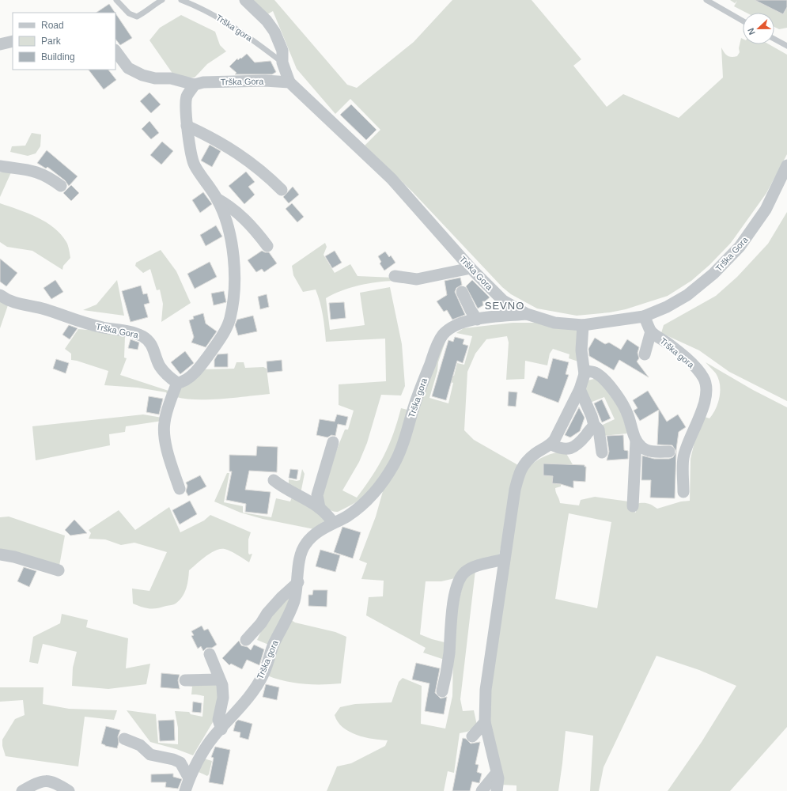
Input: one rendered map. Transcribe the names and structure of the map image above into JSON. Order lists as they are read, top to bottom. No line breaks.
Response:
{"streets":{"street":["Trška gora","Trška Gora"]},"crossings":[["Trška gora","Trška Gora"]],"districts":["SEVNO"],"legend":["Road","Park","Building"],"north":"left"}
